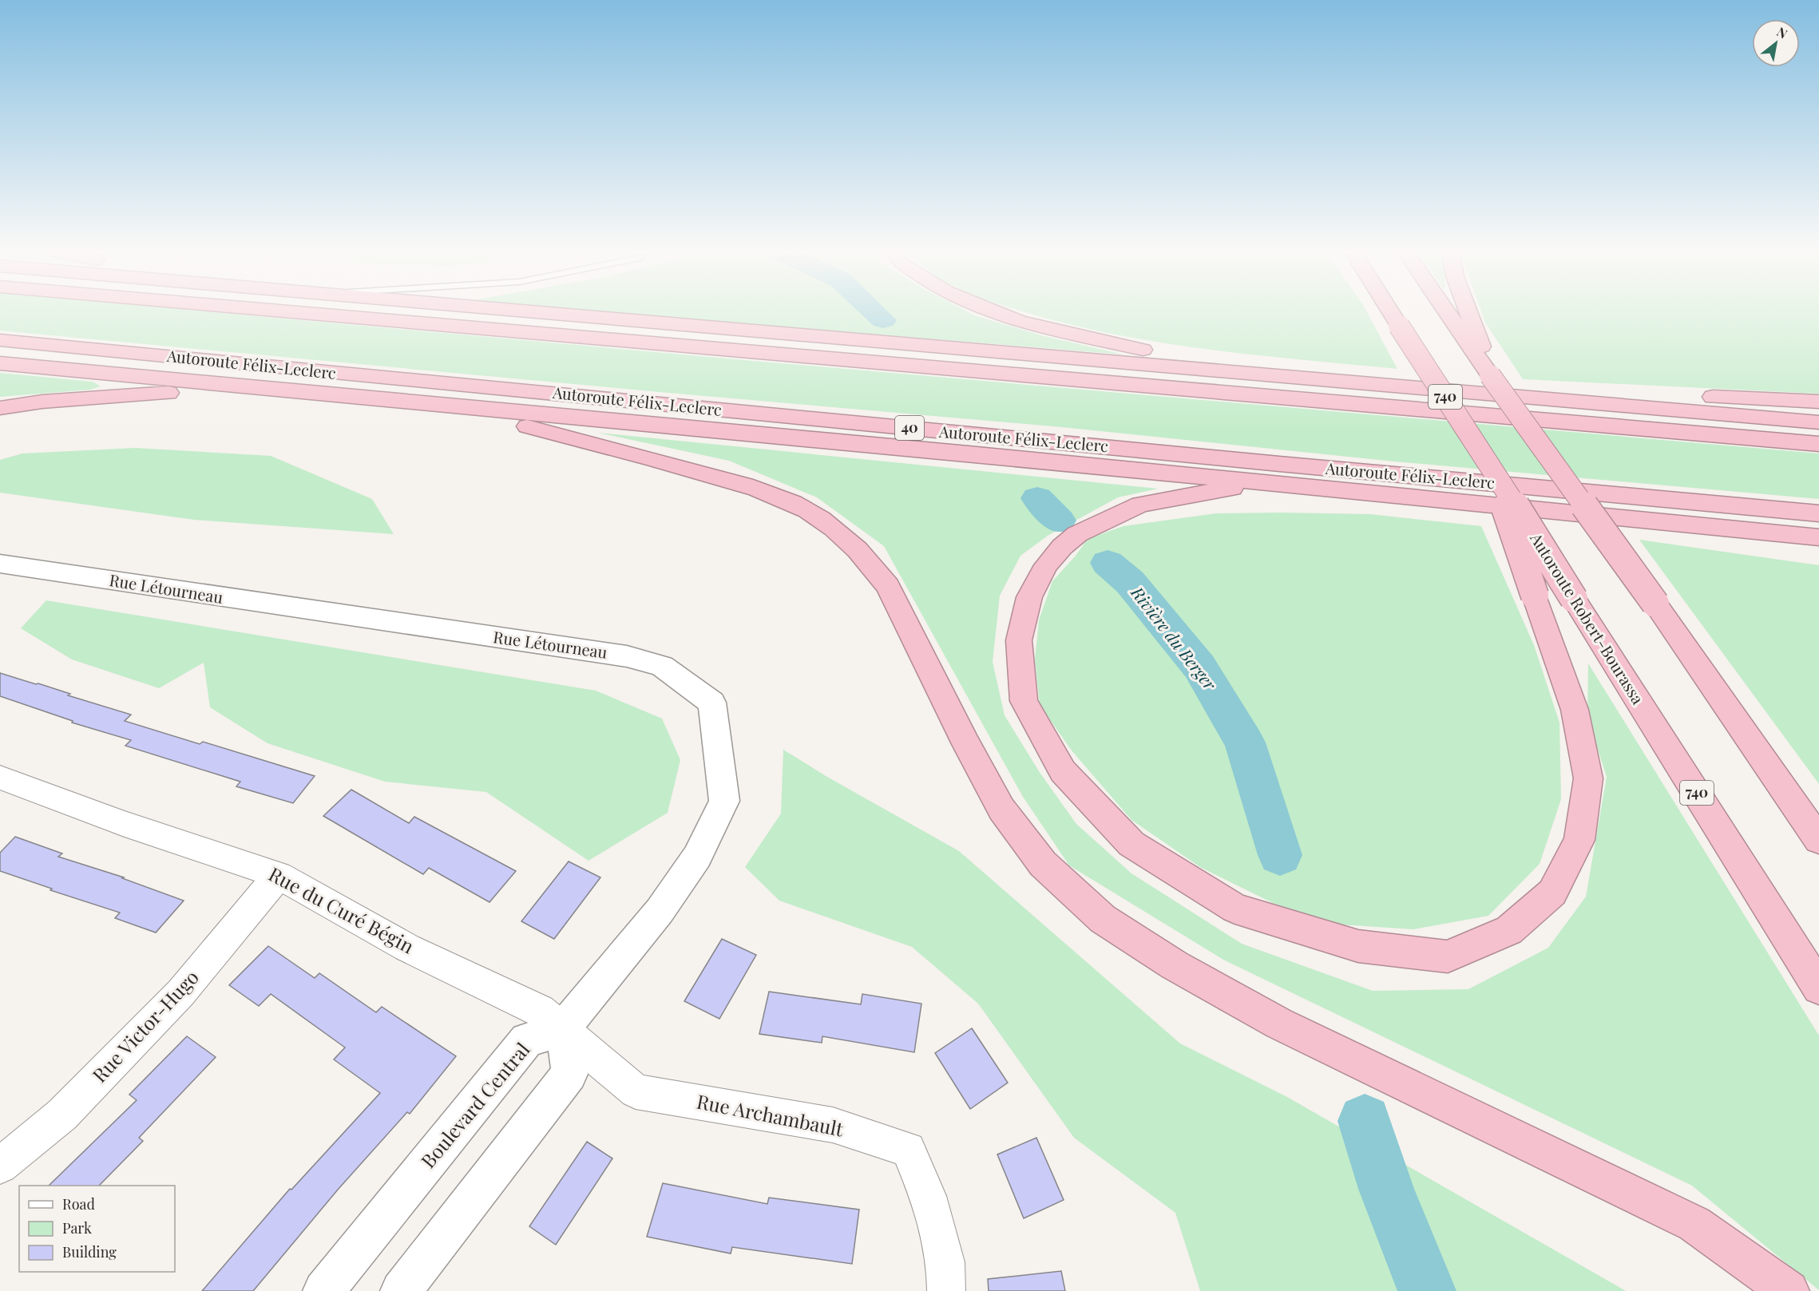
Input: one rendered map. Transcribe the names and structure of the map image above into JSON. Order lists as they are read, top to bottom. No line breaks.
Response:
{"streets":{"highway":["Autoroute Félix-Leclerc","740","40","Autoroute Robert-Bourassa"],"street":["Rue Létourneau","Rue du Curé Bégin","Rue Victor-Hugo","Boulevard Central","Rue Archambault"]},"crossings":[["Rue Létourneau","Rue du Curé Bégin"],["Rue Létourneau","Boulevard Central"],["Rue Létourneau","Rue Archambault"],["Rue du Curé Bégin","Rue Victor-Hugo"],["Rue du Curé Bégin","Boulevard Central"],["Rue du Curé Bégin","Rue Archambault"],["Boulevard Central","Rue Archambault"]],"water":["Rivière du Berger"],"legend":["Road","Park","Building"],"north":"top right"}
